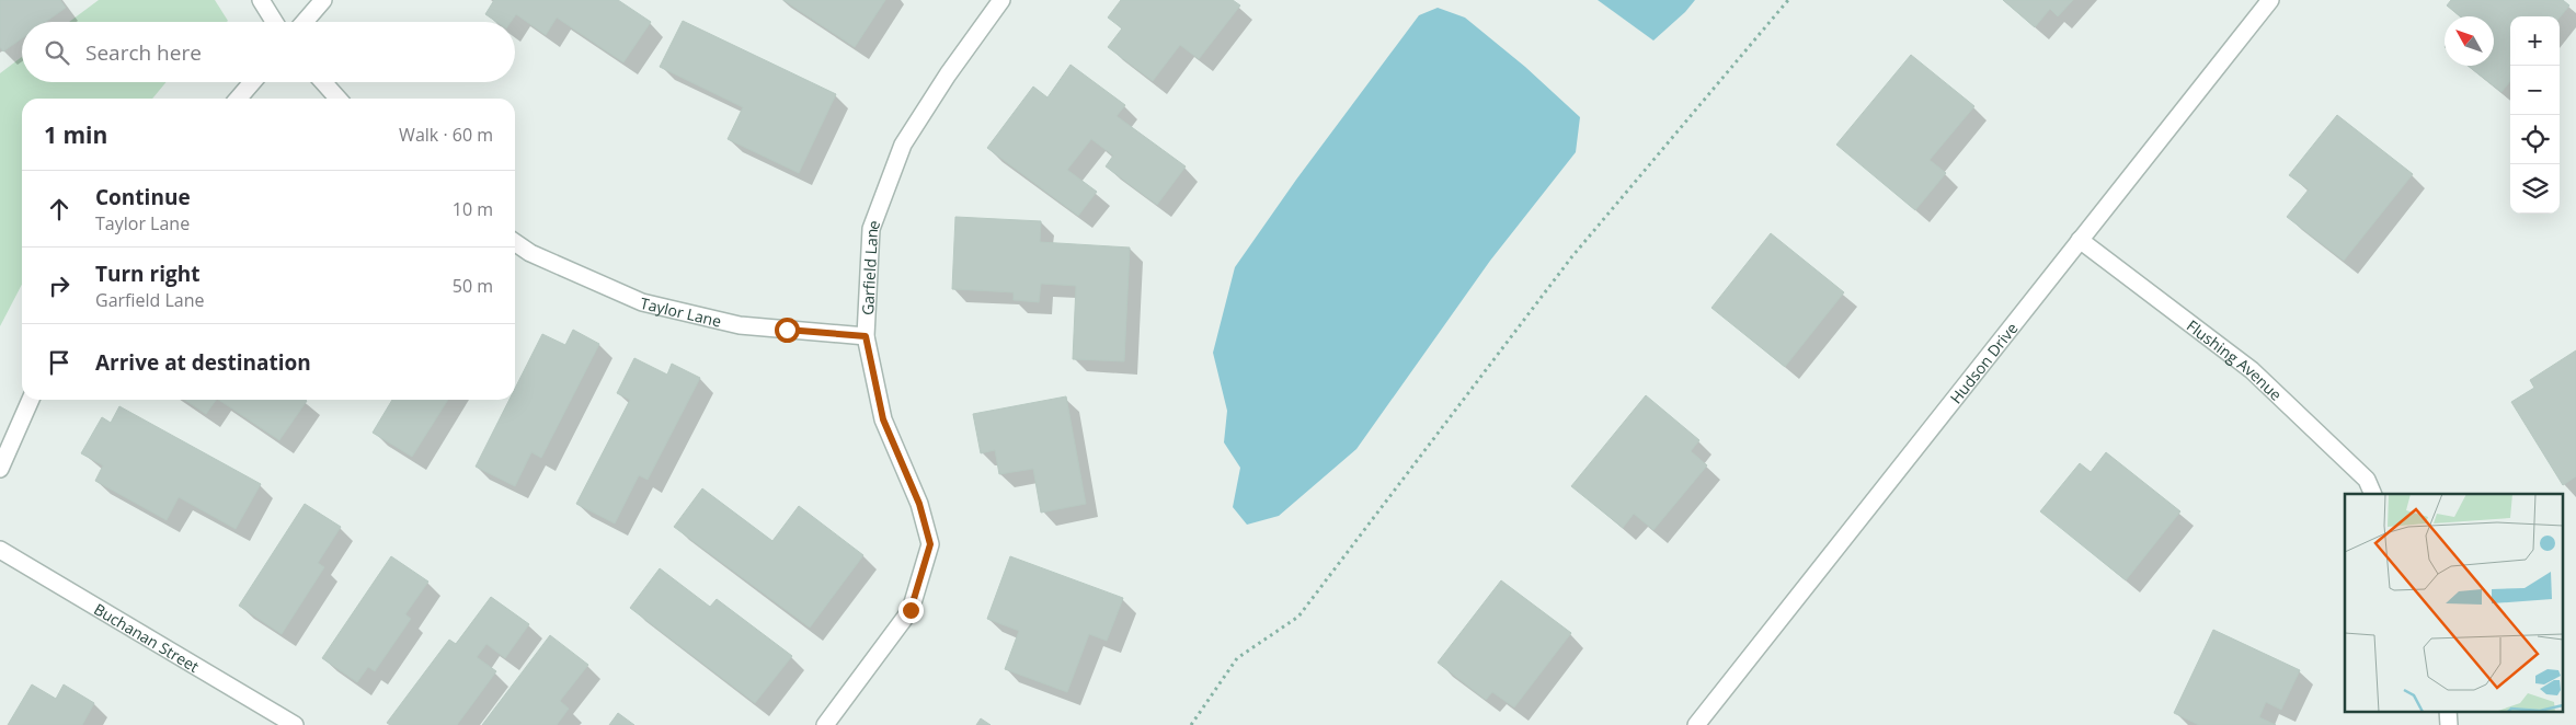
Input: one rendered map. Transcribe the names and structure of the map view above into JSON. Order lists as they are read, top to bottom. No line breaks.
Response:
{"streets":{"street":["Garfield Lane","Taylor Lane","Flushing Avenue","Hudson Drive","Buchanan Street"]},"crossings":[["Garfield Lane","Taylor Lane"],["Flushing Avenue","Hudson Drive"]],"north":"top left","page":{"map_buttons":["+","−"],"search":"Search here","heading":["1 min","Walk · 60 m"],"list":[["Continue","Taylor Lane","10 m"],["Turn right","Garfield Lane","50 m"],"Arrive at destination"]}}
